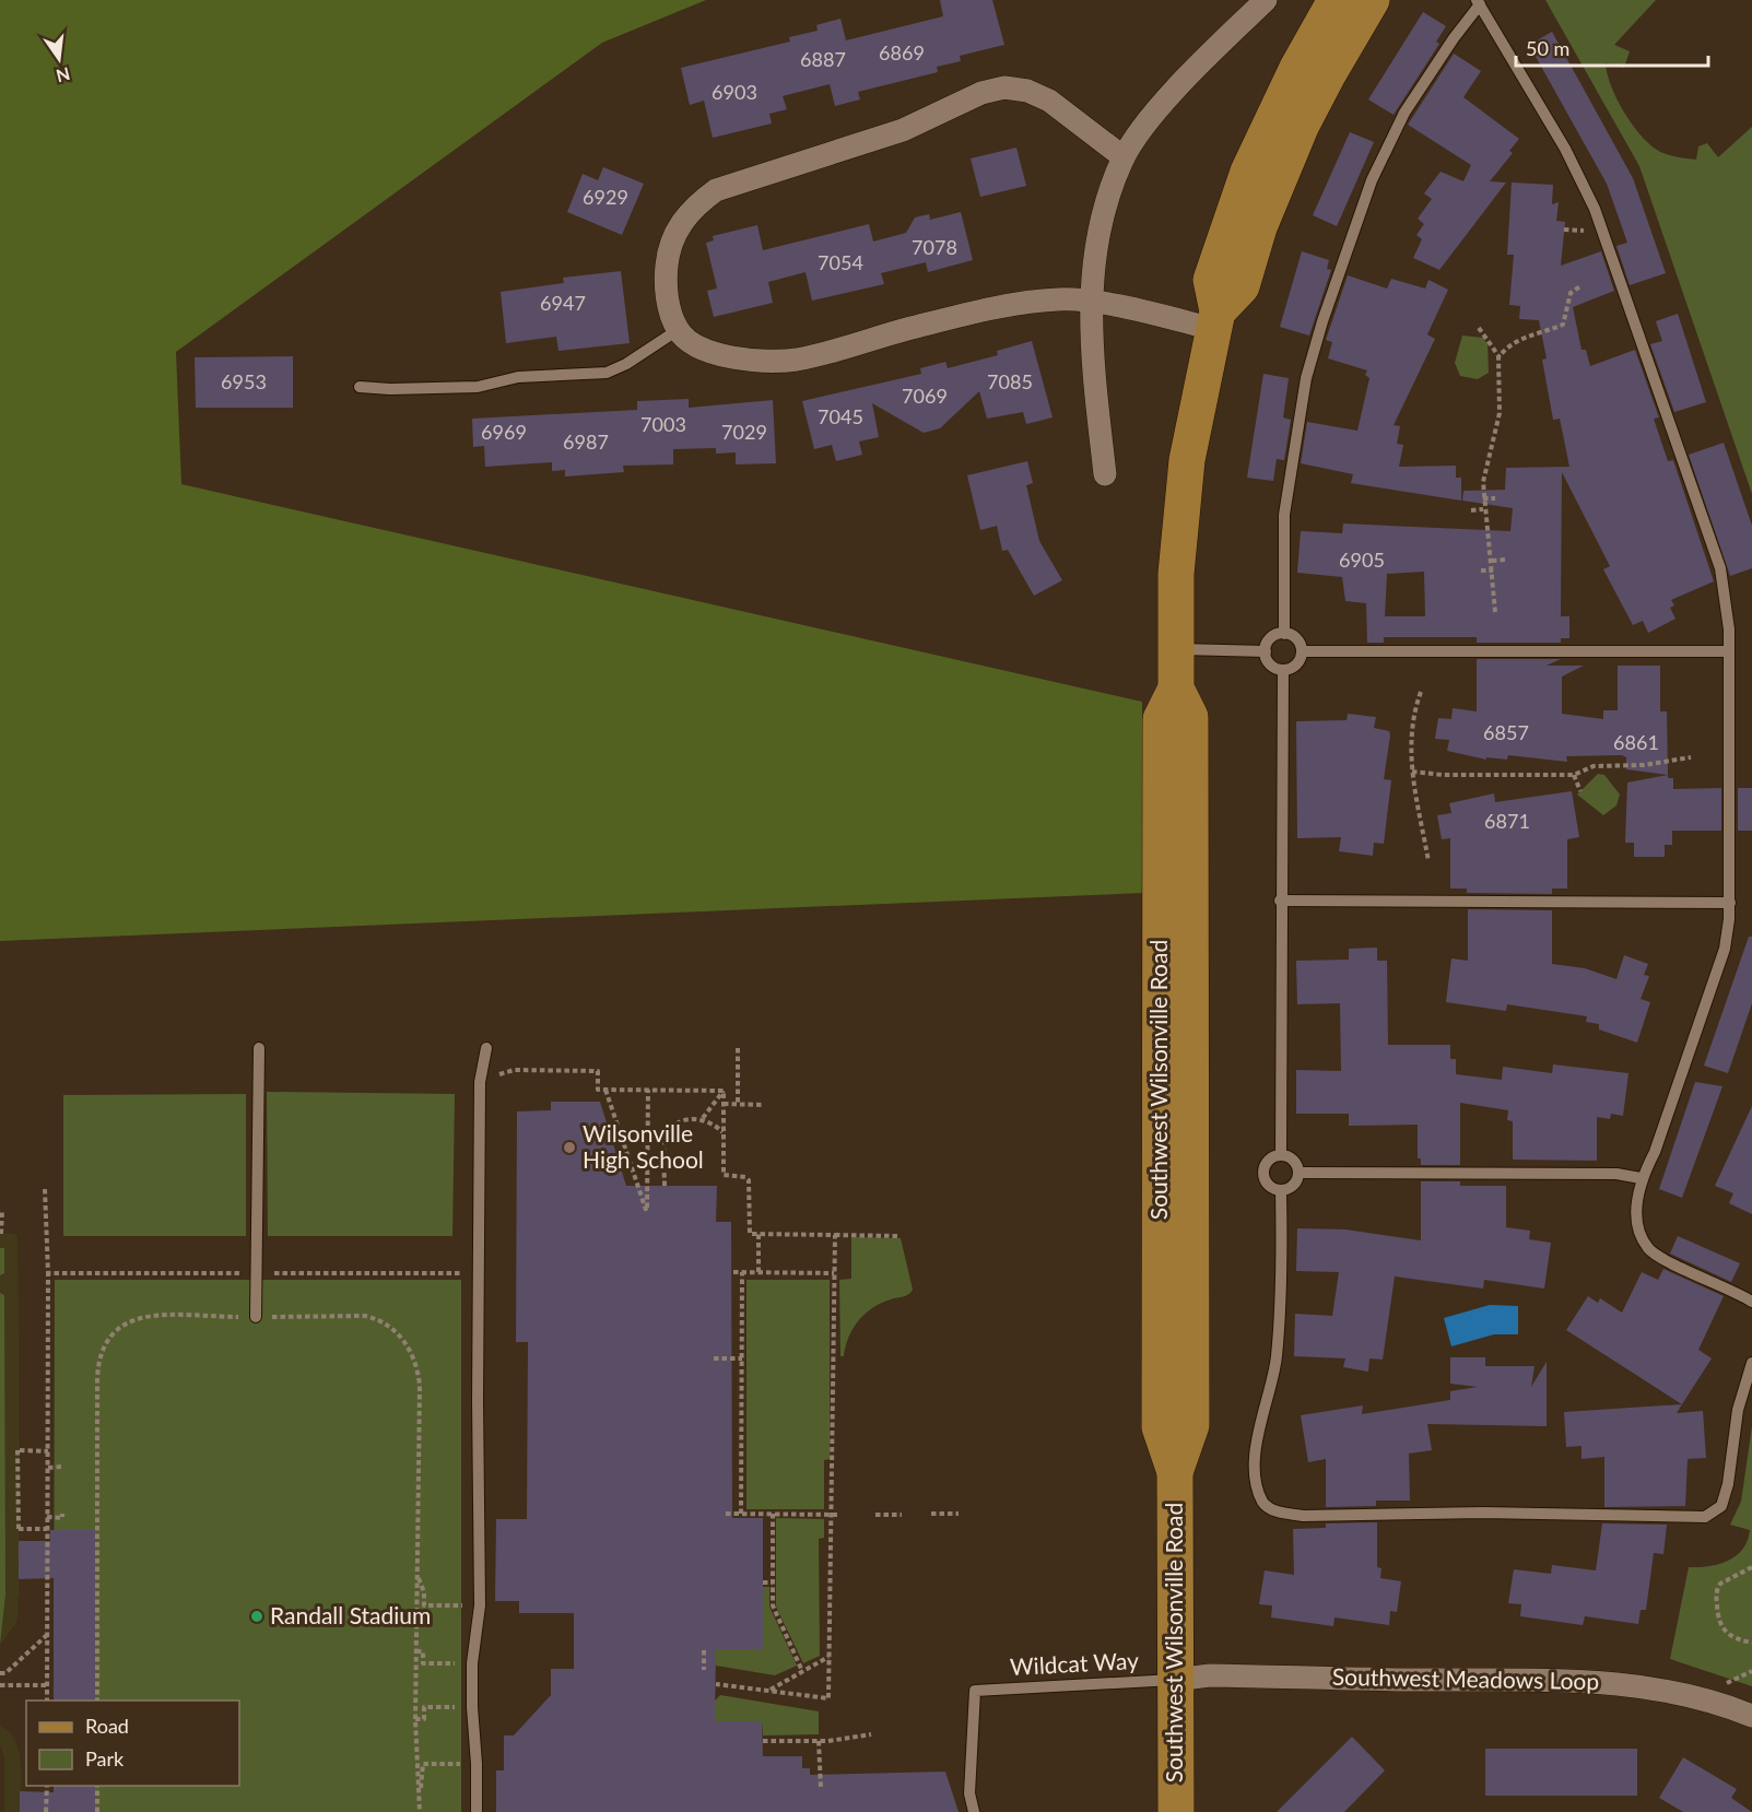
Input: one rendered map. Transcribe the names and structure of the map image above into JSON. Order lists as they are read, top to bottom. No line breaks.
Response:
{"streets":{"main road":["Southwest Wilsonville Road"],"street":["Southwest Meadows Loop"],"lane":["Wildcat Way"]},"crossings":[["Southwest Wilsonville Road","Wildcat Way"],["Southwest Wilsonville Road","Southwest Meadows Loop"],["Wildcat Way","Southwest Meadows Loop"]],"places":["Wilsonville High School","Randall Stadium"],"house_numbers":["6869","6887","6903","6929","7078","7054","6947","6953","7085","7069","7045","7003","6969","7029","6987","6905","6857","6861","6871"],"legend":["Road","Park"],"scale_bar":"50 m","north":"bottom"}
